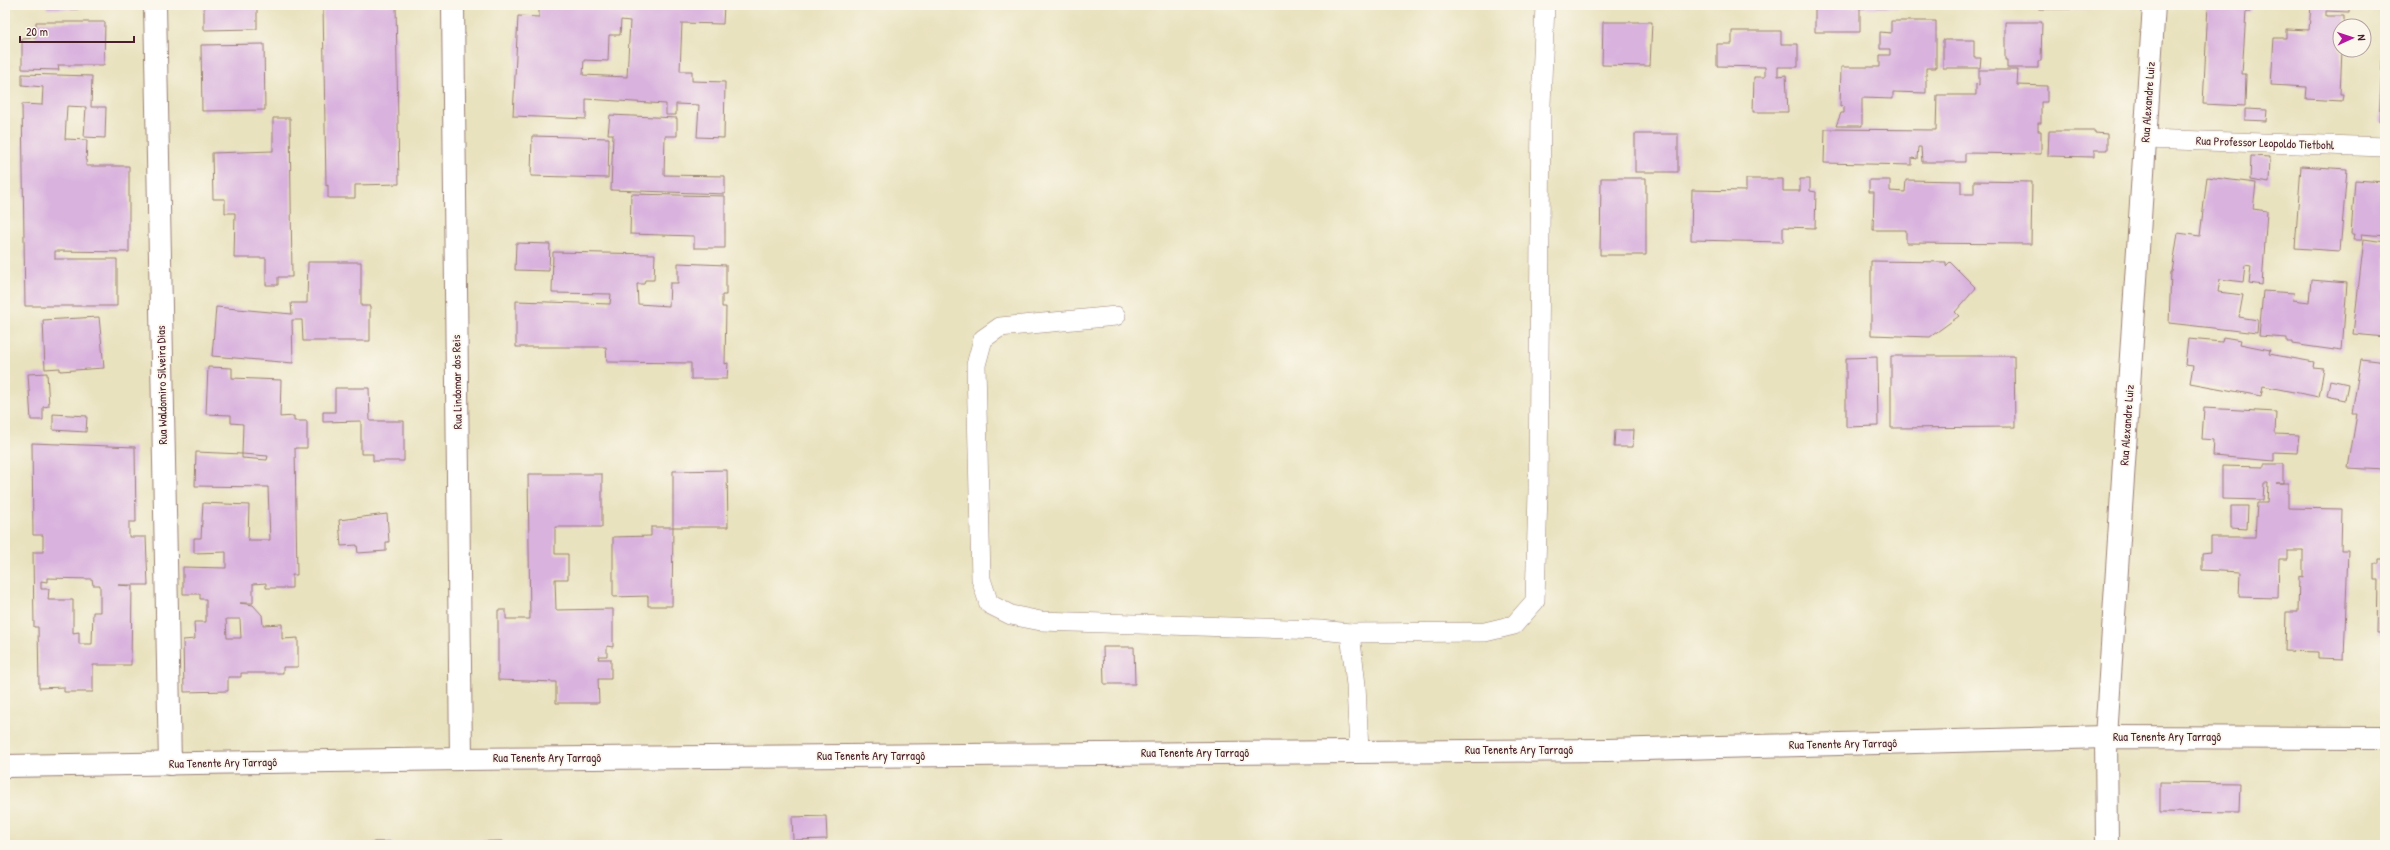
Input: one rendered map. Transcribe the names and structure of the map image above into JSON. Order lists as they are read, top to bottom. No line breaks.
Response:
{"streets":{"main road":["Rua Alexandre Luiz","Rua Lindomar dos Reis","Rua Waldomiro Silveira Dias","Rua Tenente Ary Tarragô"],"lane":["Rua Professor Leopoldo Tietbohl"]},"crossings":[["Rua Alexandre Luiz","Rua Professor Leopoldo Tietbohl"],["Rua Alexandre Luiz","Rua Tenente Ary Tarragô"],["Rua Lindomar dos Reis","Rua Tenente Ary Tarragô"],["Rua Waldomiro Silveira Dias","Rua Tenente Ary Tarragô"]],"scale_bar":"20 m","north":"right"}
